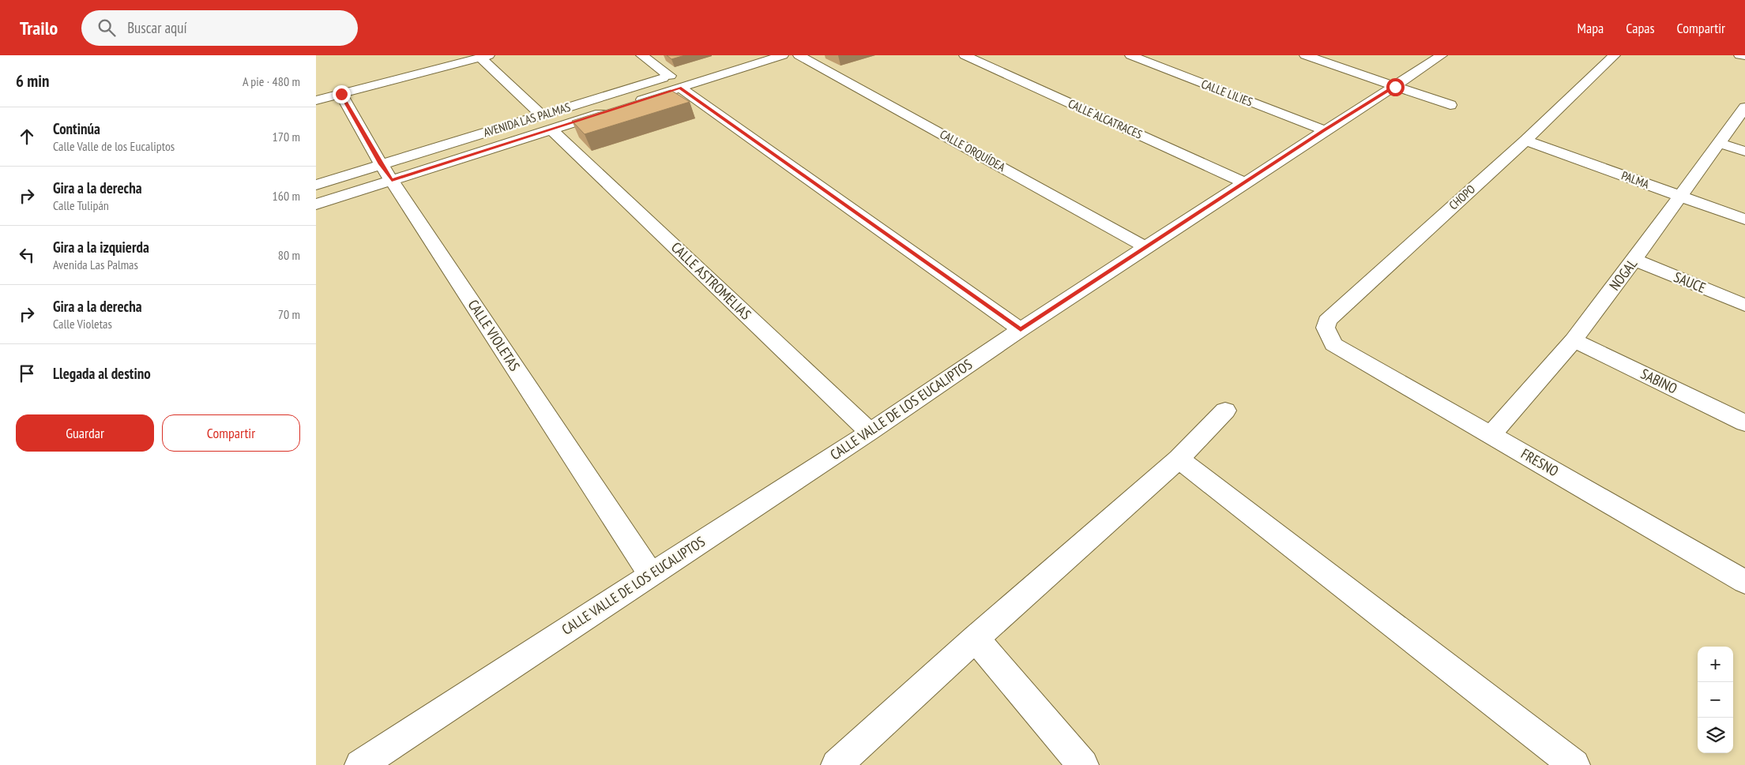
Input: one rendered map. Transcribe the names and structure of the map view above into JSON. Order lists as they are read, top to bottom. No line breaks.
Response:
{"streets":{"street":["CALLE LILIES","CALLE ALCATRACES","AVENIDA LAS PALMAS","CALLE ORQUÍDEA","PALMA","CHOPO","NOGAL","CALLE ASTROMELIAS","SAUCE","CALLE VIOLETAS","SABINO","CALLE VALLE DE LOS EUCALIPTOS","FRESNO"]},"crossings":[["CALLE LILIES","CALLE VALLE DE LOS EUCALIPTOS"],["CALLE ALCATRACES","CALLE VALLE DE LOS EUCALIPTOS"],["AVENIDA LAS PALMAS","CALLE ASTROMELIAS"],["AVENIDA LAS PALMAS","CALLE VIOLETAS"],["CALLE ORQUÍDEA","CALLE VALLE DE LOS EUCALIPTOS"],["PALMA","CHOPO"],["PALMA","NOGAL"],["CHOPO","FRESNO"],["NOGAL","SAUCE"],["NOGAL","SABINO"],["NOGAL","FRESNO"],["CALLE ASTROMELIAS","CALLE VALLE DE LOS EUCALIPTOS"],["CALLE VIOLETAS","CALLE VALLE DE LOS EUCALIPTOS"]],"page":{"header":"Trailo","search":"Buscar aquí","nav":["Mapa","Capas","Compartir"],"heading":["6 min","A pie · 480 m"],"list":[["Continúa","Calle Valle de los Eucaliptos","170 m"],["Gira a la derecha","Calle Tulipán","160 m"],["Gira a la izquierda","Avenida Las Palmas","80 m"],["Gira a la derecha","Calle Violetas","70 m"],"Llegada al destino"],"buttons":["Guardar","Compartir"],"map_buttons":["+","−"]}}
